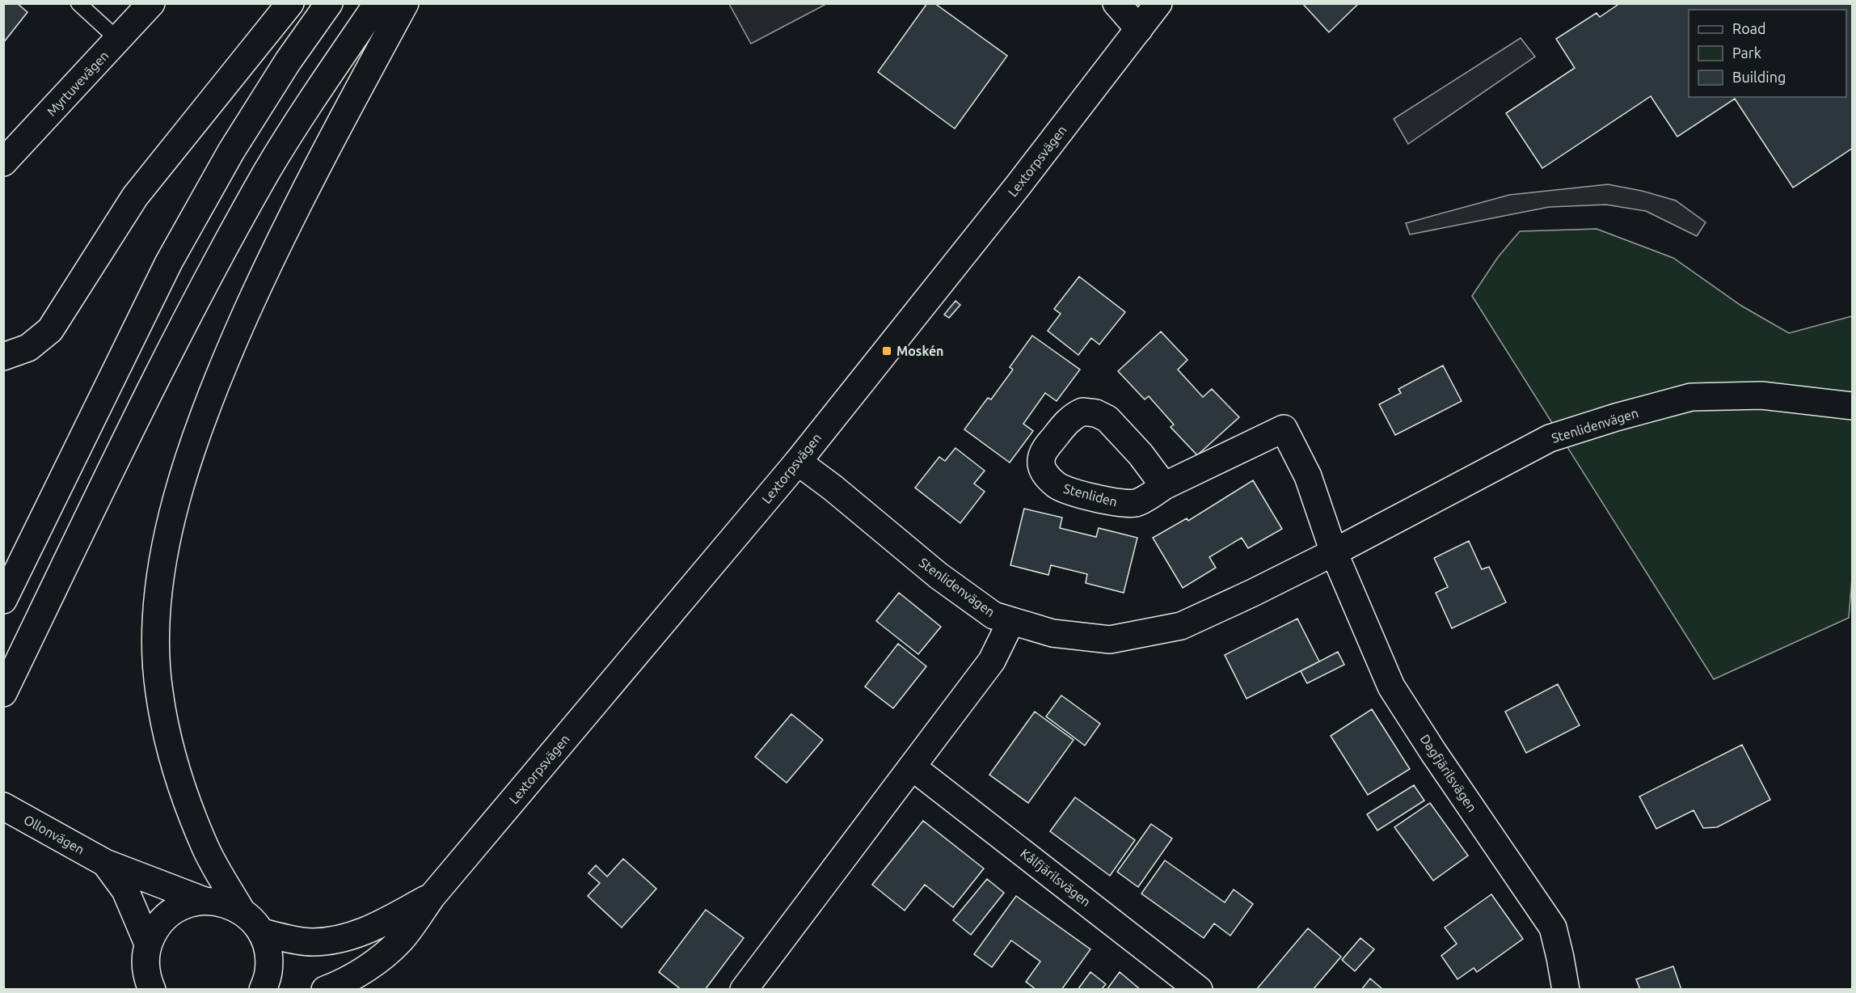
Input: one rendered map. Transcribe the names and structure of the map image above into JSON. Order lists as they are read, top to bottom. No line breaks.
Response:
{"streets":{"main road":["Myrtuvevägen","Lextorpsvägen","Stenlidenvägen","Dagfjärilsvägen","Ollonvägen","Kålfjärilsvägen"]},"crossings":[["Lextorpsvägen","Stenlidenvägen"],["Stenlidenvägen","Dagfjärilsvägen"]],"places":{"transit":["Moskén"]},"legend":["Road","Park","Building"]}
